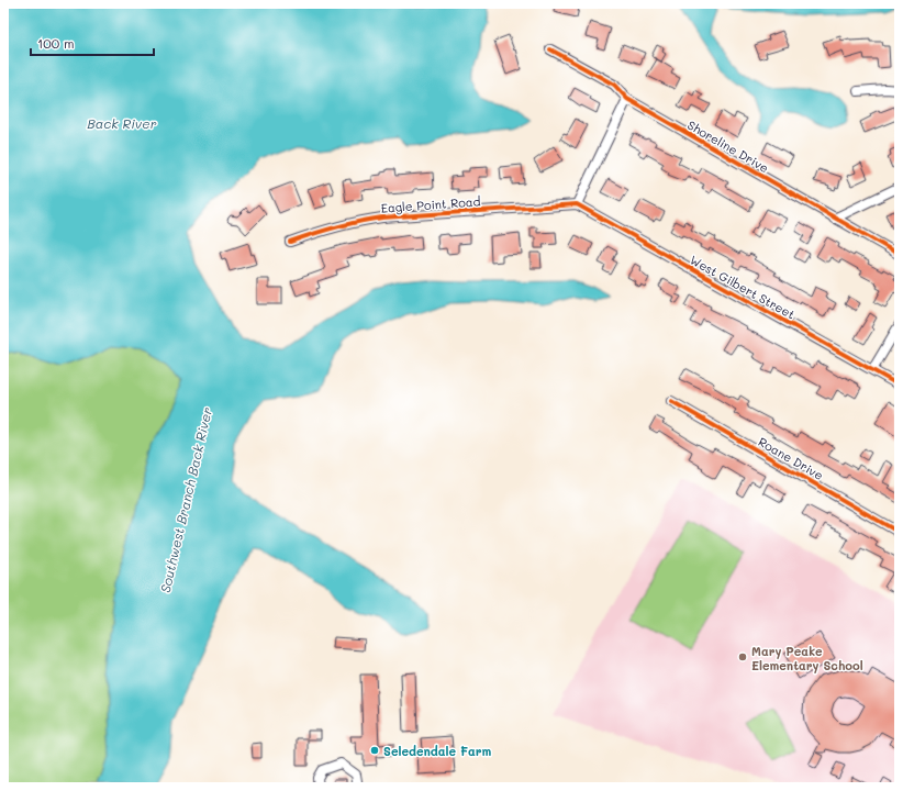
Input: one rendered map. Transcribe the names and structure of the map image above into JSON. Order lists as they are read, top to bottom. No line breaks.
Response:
{"streets":{"street":["Shoreline Drive","Eagle Point Road","West Gilbert Street","Roane Drive"]},"crossings":[["Eagle Point Road","West Gilbert Street"]],"water":["Back River","Southwest Branch Back River"],"places":["Mary Peake Elementary School","Seledendale Farm"],"scale_bar":"100 m"}
